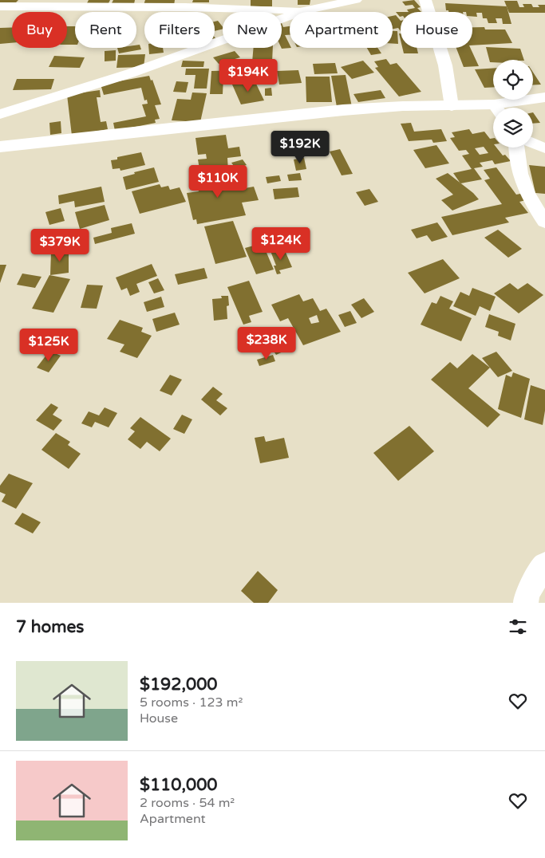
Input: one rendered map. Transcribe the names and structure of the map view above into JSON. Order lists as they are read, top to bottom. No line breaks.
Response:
{"page":{"chip":["Buy","Rent","Filters","New","Apartment","House"],"price":["$194K","$192K","$110K","$124K","$379K","$238K","$125K"],"heading":"7 homes","list":[{"name":"$192,000","note":"5 rooms · 123 m² · House"},{"name":"$110,000","note":"2 rooms · 54 m² · Apartment"}]}}
